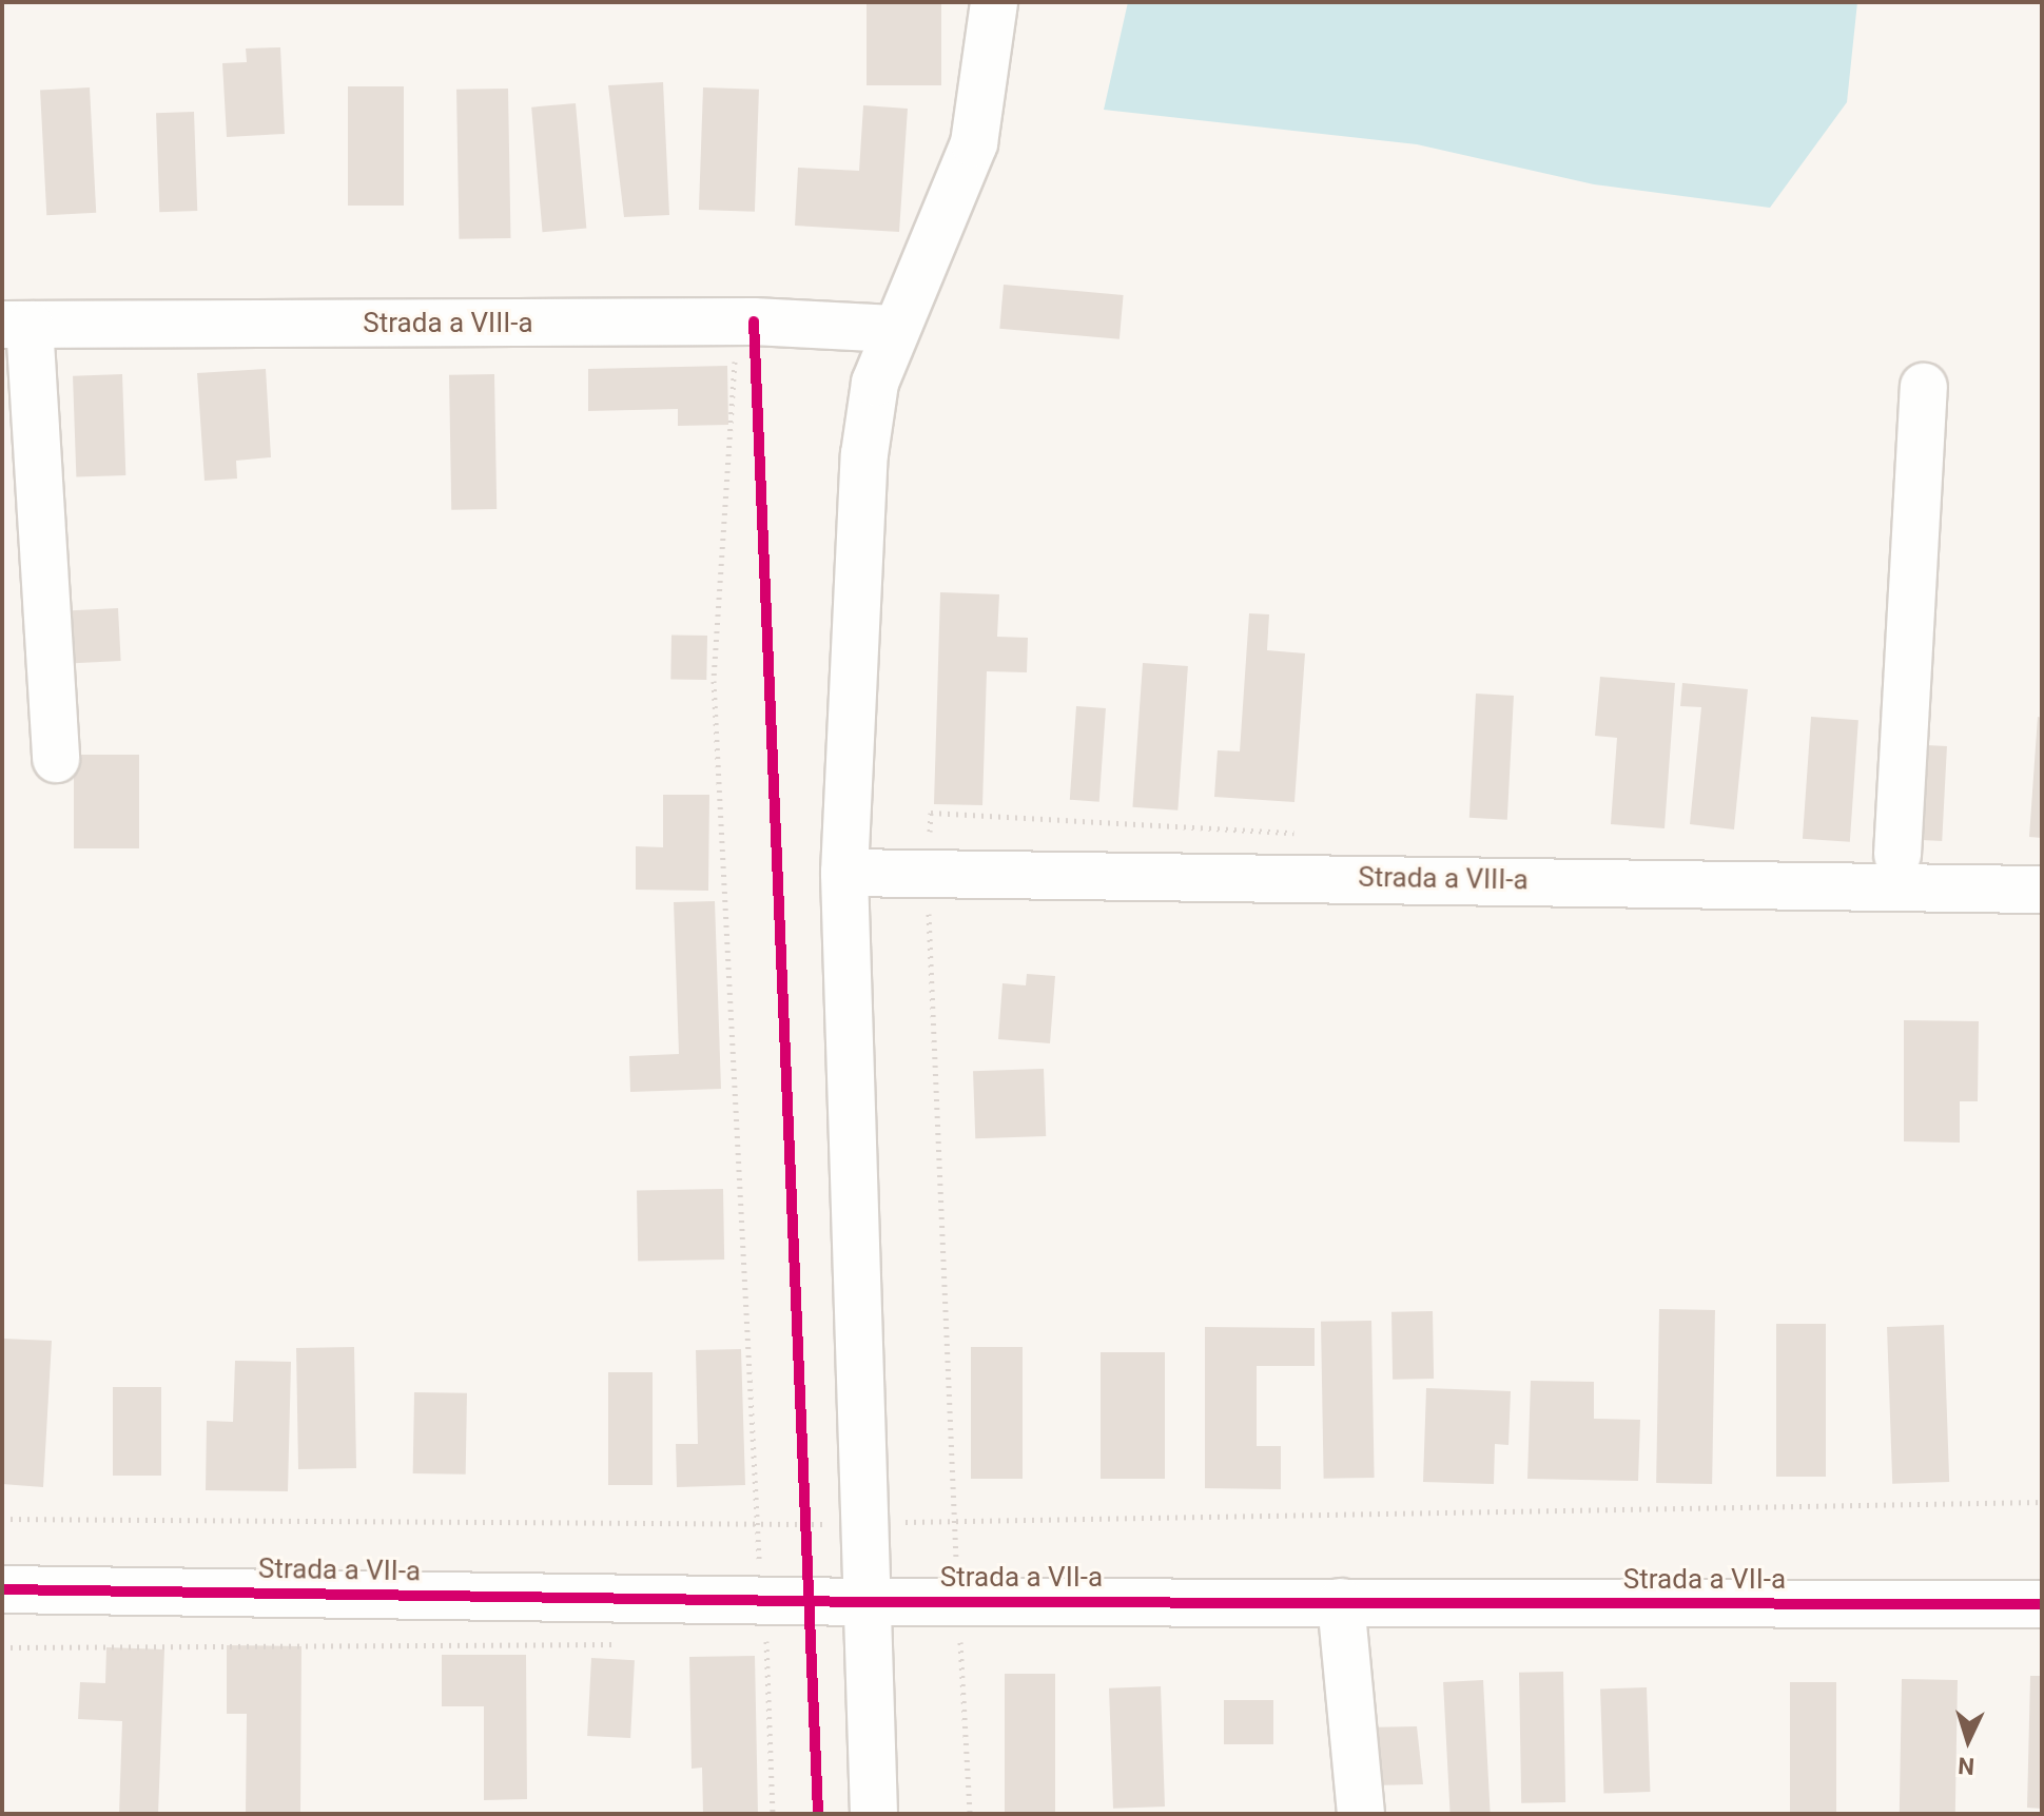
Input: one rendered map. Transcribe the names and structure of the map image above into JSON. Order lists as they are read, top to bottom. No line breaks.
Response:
{"streets":{"street":["Strada a VIII-a","Strada a VII-a"]},"north":"bottom"}
